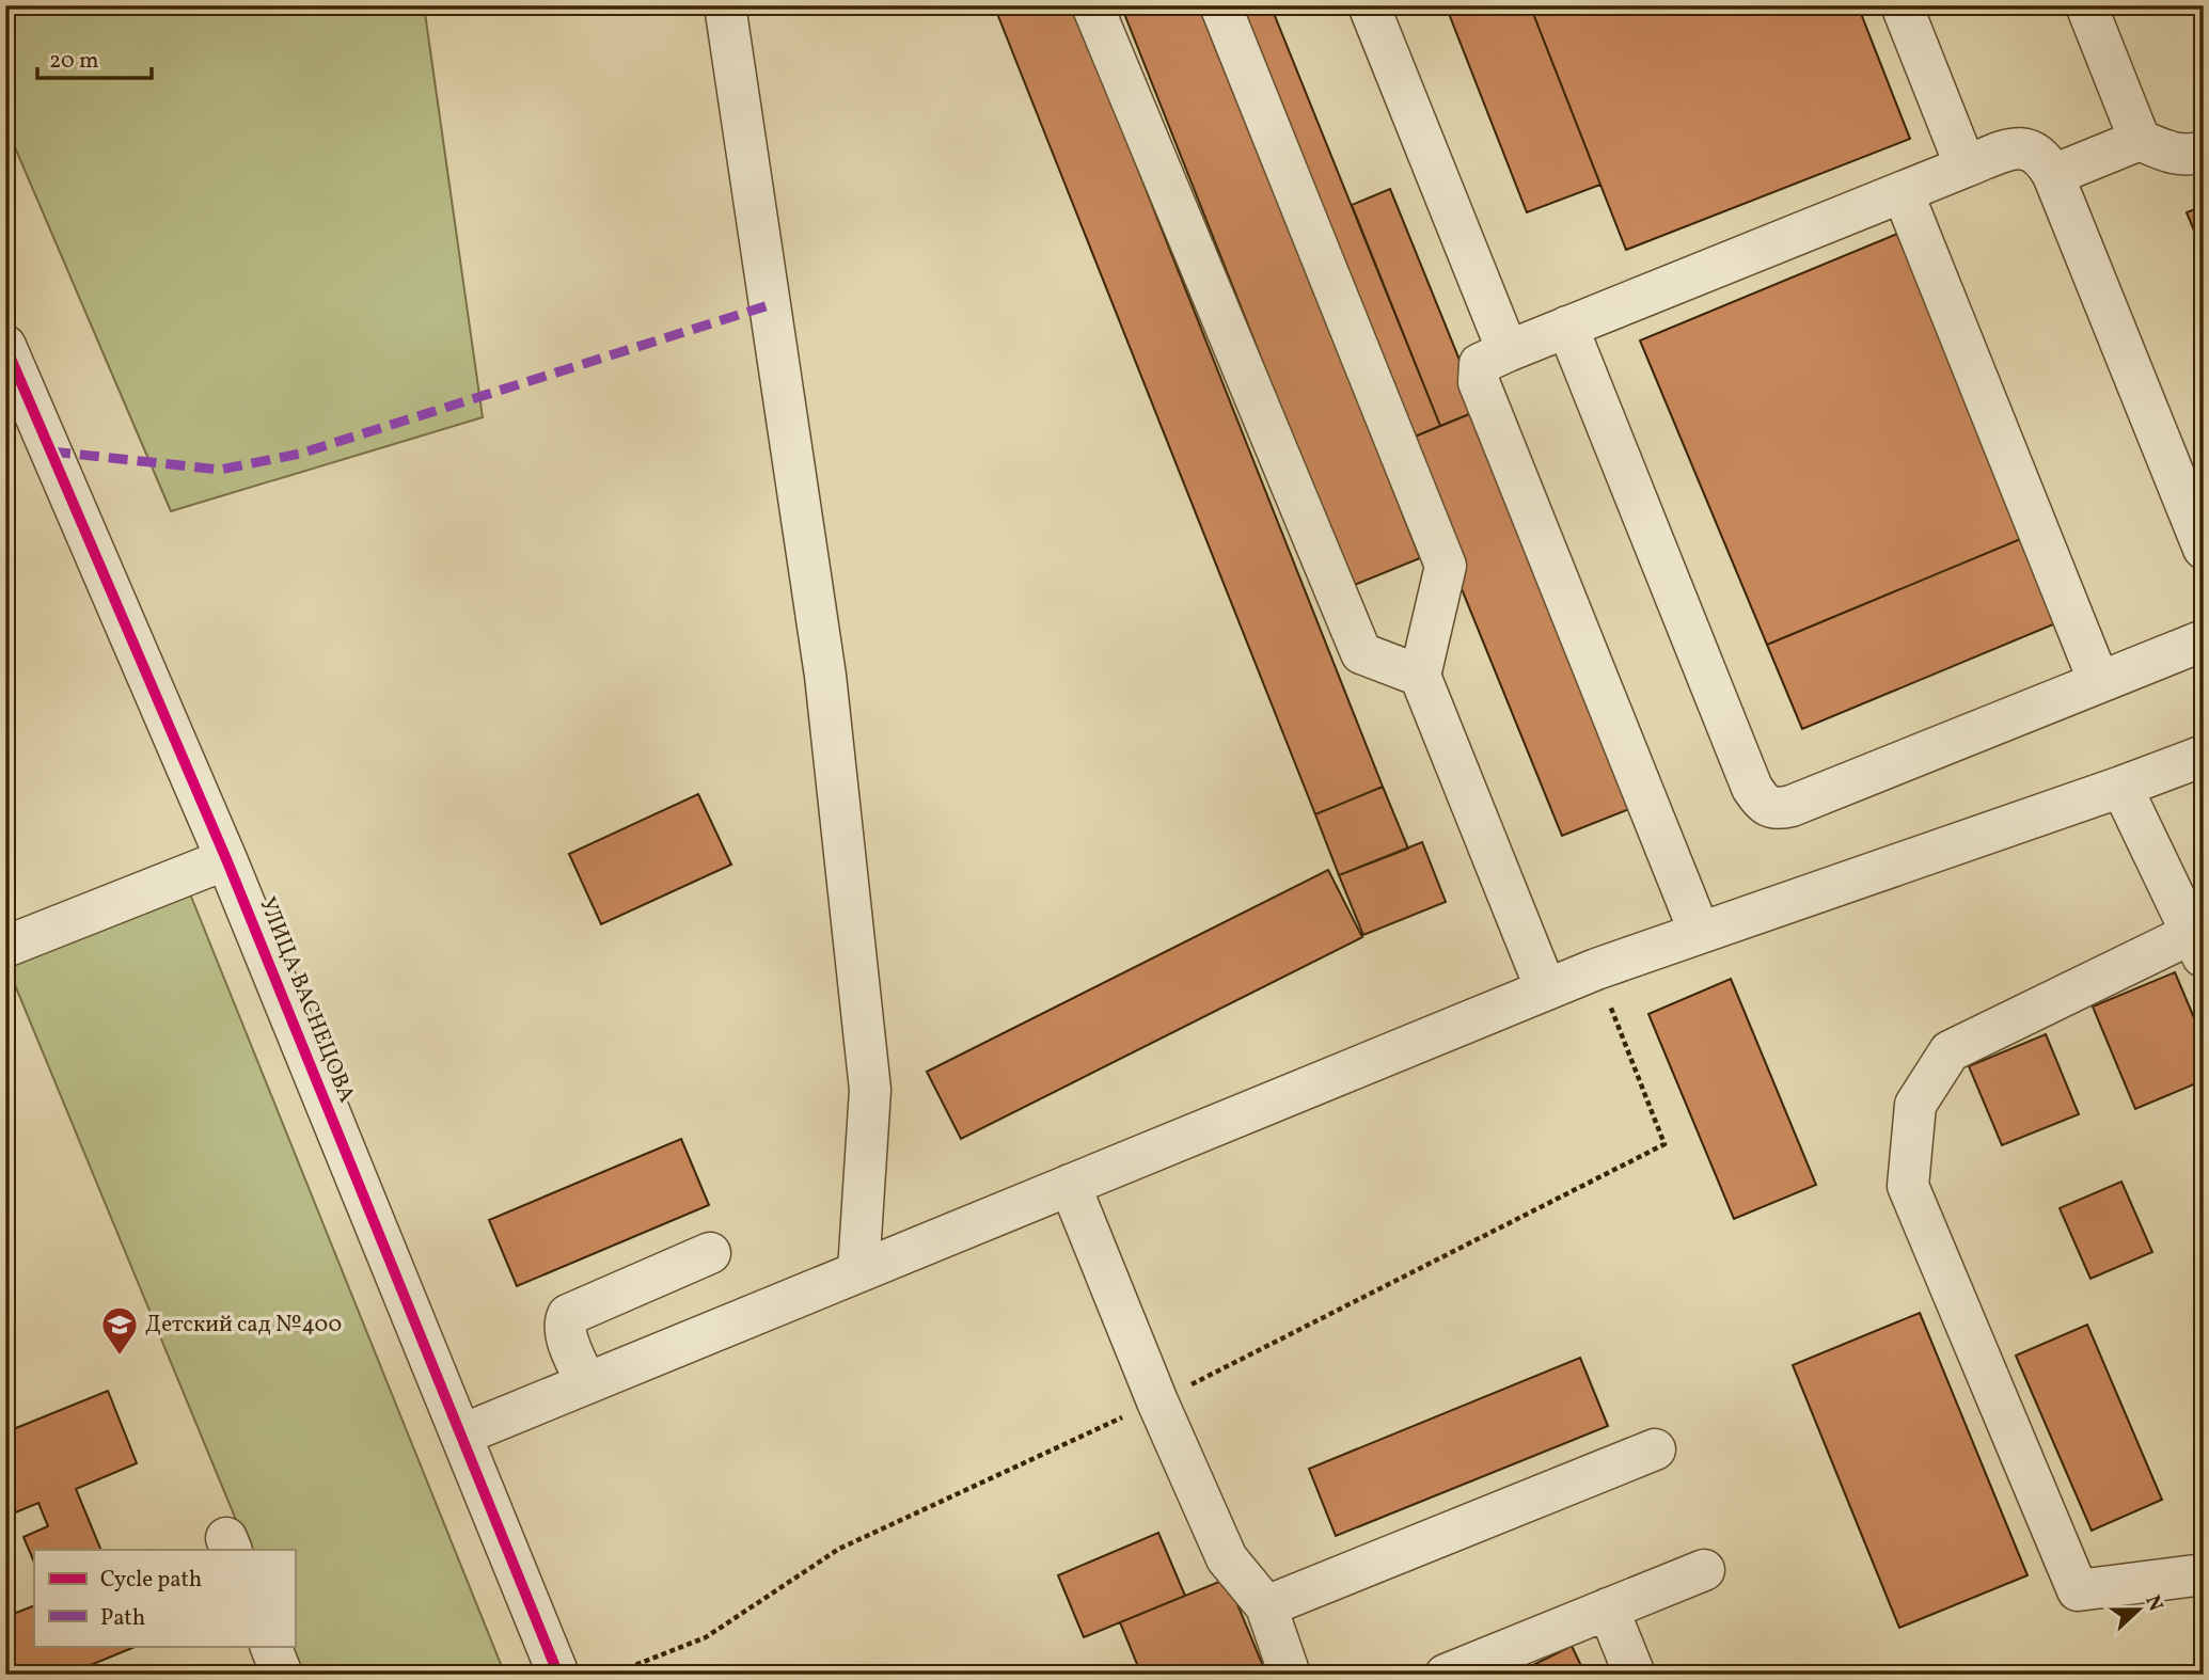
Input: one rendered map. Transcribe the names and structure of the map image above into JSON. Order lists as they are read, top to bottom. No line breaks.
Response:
{"streets":{"street":["УЛИЦА ВАСНЕЦОВА"]},"places":{"school or university":["Детский сад №400"]},"legend":["Cycle path","Path"],"scale_bar":"20 m","north":"right"}
